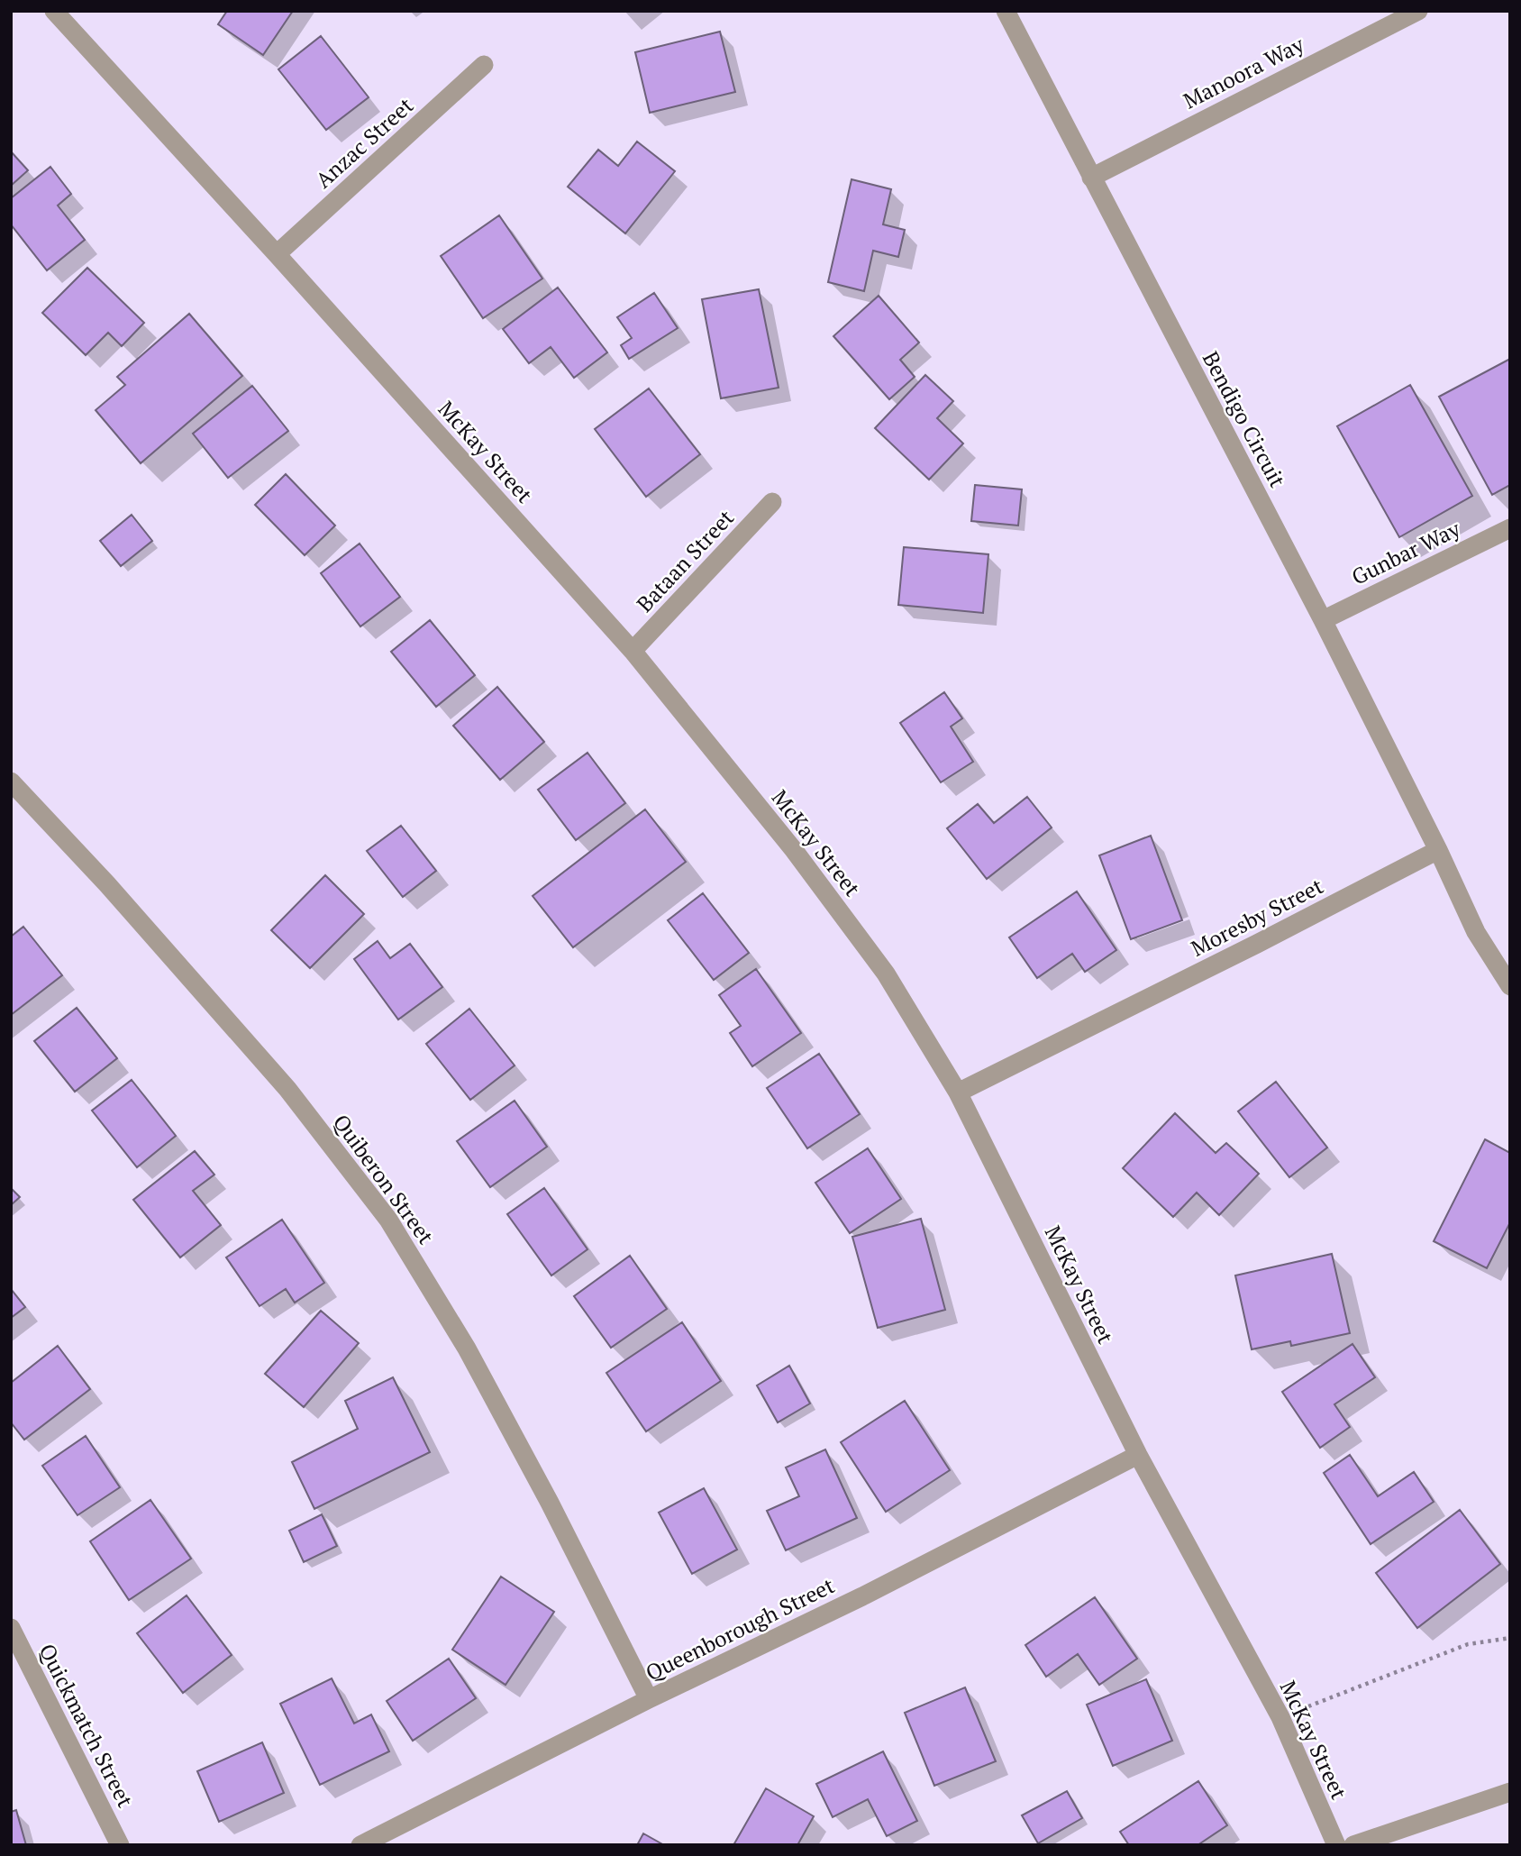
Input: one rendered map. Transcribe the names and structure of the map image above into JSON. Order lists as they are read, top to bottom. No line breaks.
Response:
{"streets":{"street":["Manoora Way","Anzac Street","Bendigo Circuit","McKay Street","Gunbar Way","Bataan Street","Moresby Street","Quiberon Street","Queenborough Street","Quickmatch Street"]},"crossings":[["Manoora Way","Bendigo Circuit"],["Anzac Street","McKay Street"],["Bendigo Circuit","Gunbar Way"],["Bendigo Circuit","Moresby Street"],["McKay Street","Bataan Street"],["McKay Street","Moresby Street"],["McKay Street","Queenborough Street"],["Quiberon Street","Queenborough Street"]]}
